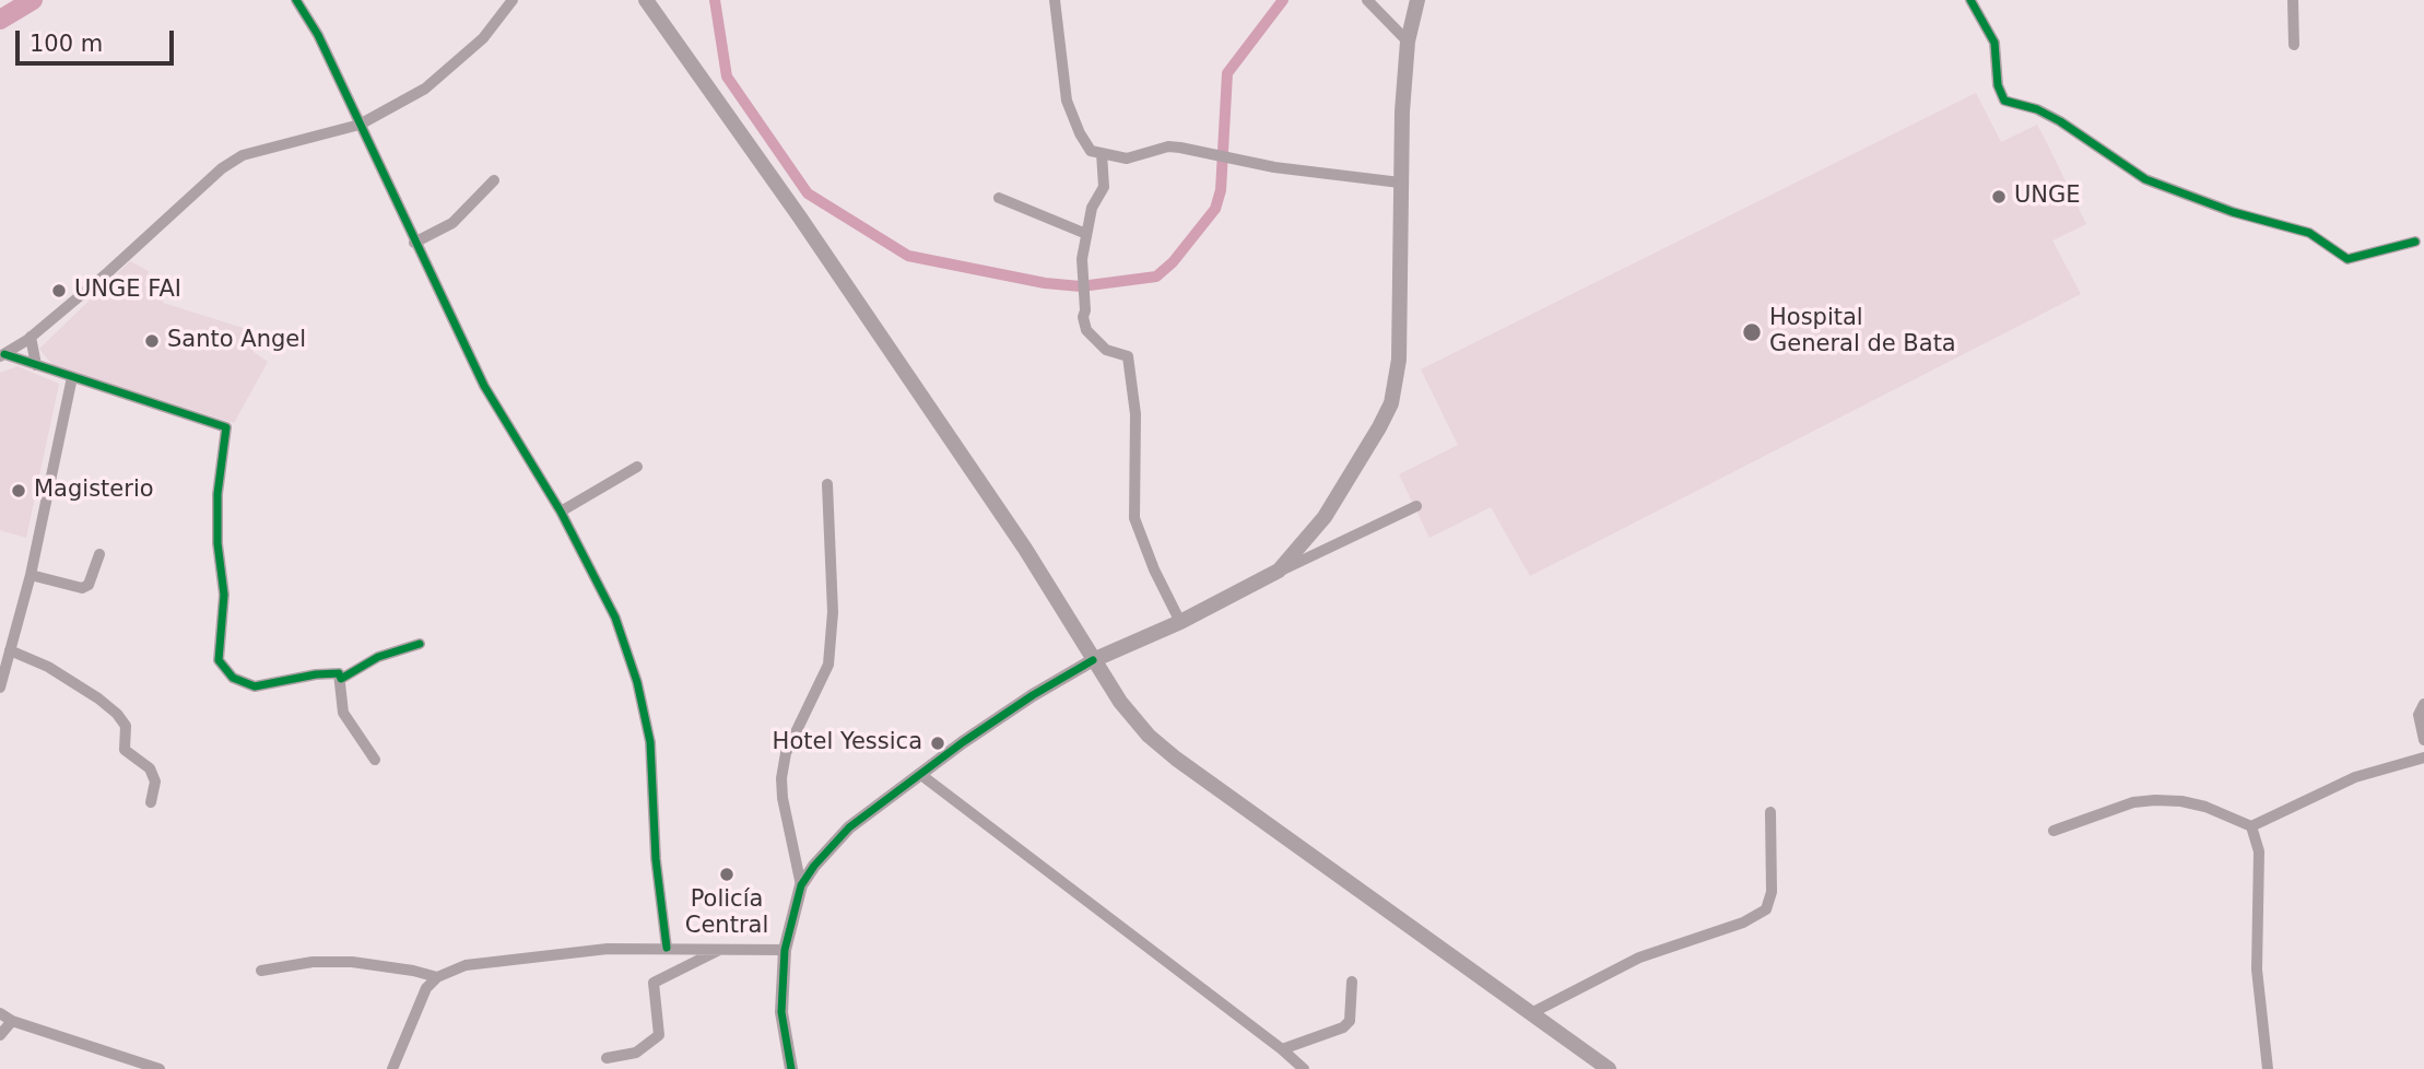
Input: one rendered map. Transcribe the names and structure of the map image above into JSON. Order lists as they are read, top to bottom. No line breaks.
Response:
{"places":["UNGE","UNGE FAI","Hospital General de Bata","Santo Angel","Magisterio","Hotel Yessica","Policía Central"],"scale_bar":"100 m"}
